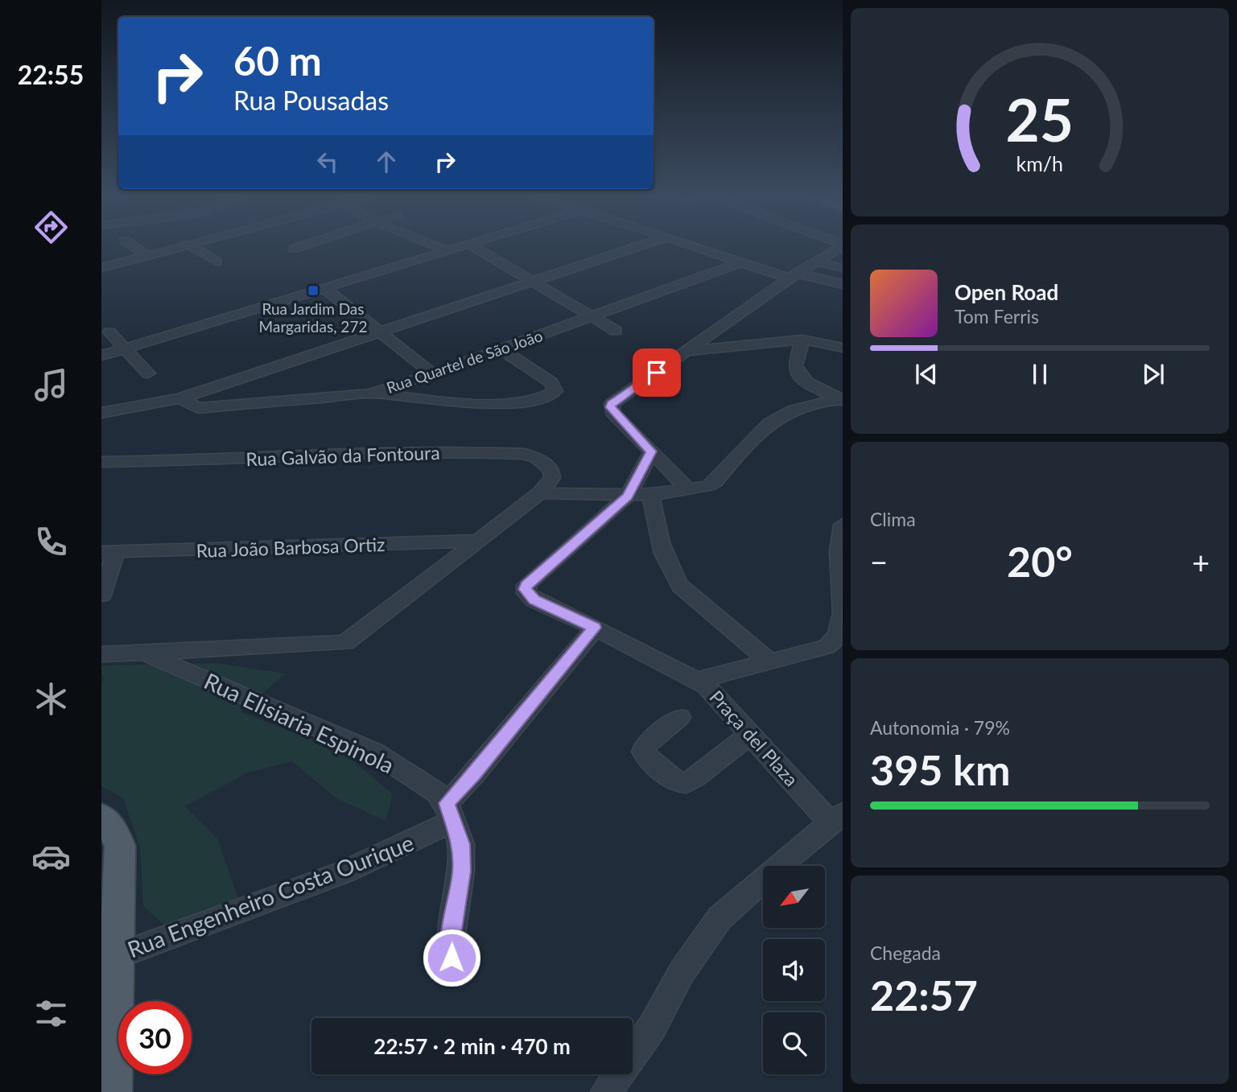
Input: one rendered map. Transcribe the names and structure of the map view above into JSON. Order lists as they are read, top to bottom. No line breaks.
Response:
{"streets":{"street":["Rua Quartel de São João","Rua Galvão da Fontoura","Rua João Barbosa Ortiz","Rua Elisiaria Espinola","Praça del Plaza","Rua Engenheiro Costa Ourique"]},"crossings":[["Rua Elisiaria Espinola","Rua Engenheiro Costa Ourique"],["Praça del Plaza","Rua Engenheiro Costa Ourique"]],"places":{"transit":["Rua Jardim Das Margaridas, 272"]},"north":"bottom left","page":{"tabs":"22:55","turn":["60 m","Rua Pousadas"],"song":["Open Road","Tom Ferris"],"tile":["Clima",["Autonomia · 79%","395 km"],["Chegada","22:57"]],"heat":["−","20°","+"],"limit":"30","trip":"22:57 · 2 min · 470 m","gauge":["25","km/h"]}}
